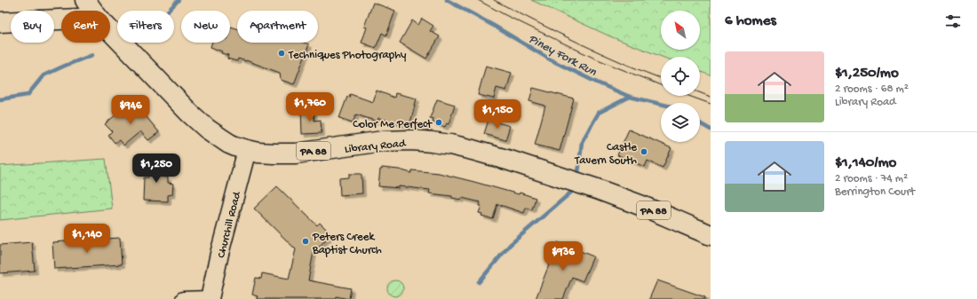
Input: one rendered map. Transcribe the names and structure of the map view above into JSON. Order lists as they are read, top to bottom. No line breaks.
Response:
{"streets":{"main road":["Library Road","PA 88"],"street":["Churchill Road"]},"crossings":[["Library Road","Churchill Road"]],"water":["Piney Fork Run"],"places":["Techniques Photography","Color Me Perfect","Castle Tavern South","Peters Creek Baptist Church"],"north":"top left","page":{"heading":"6 homes","chip":["Buy","Rent","Filters","New","Apartment"],"list":[{"name":"$1,250/mo","note":"2 rooms · 68 m² · Library Road"},{"name":"$1,140/mo","note":"2 rooms · 74 m² · Berrington Court"}],"price":["$1,760","$946","$1,150","$1,250","$1,140","$936"]}}
